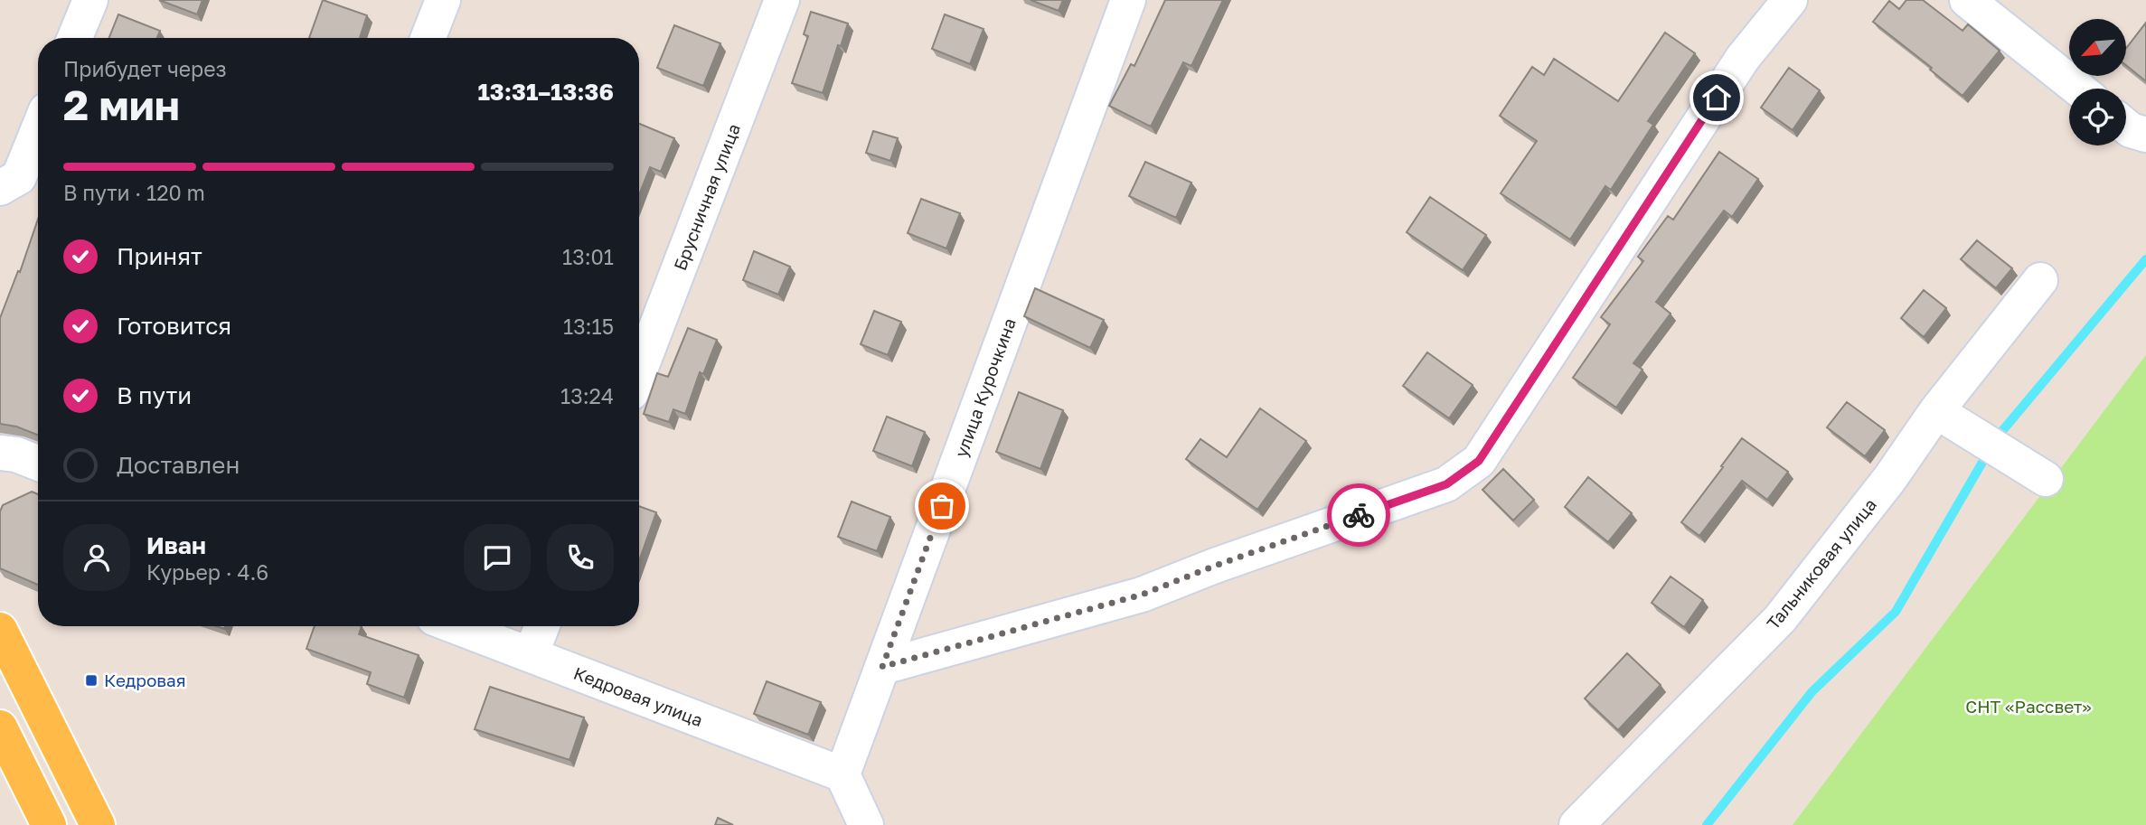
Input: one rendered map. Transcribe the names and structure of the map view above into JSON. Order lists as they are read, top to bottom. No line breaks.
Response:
{"streets":{"street":["Брусничная улица","улица Курочкина","Тальниковая улица","Кедровая улица"]},"crossings":[["улица Курочкина","Кедровая улица"]],"parks":["СНТ «Рассвет»"],"places":{"transit":["Кедровая"]},"north":"bottom left","page":{"heading":["2 мин","Прибудет через","13:31–13:36"],"panel":["Иван","Курьер · 4.6"],"bar":"В пути · 120 m","list":[["Принят","13:01"],["Готовится","13:15"],["В пути","13:24"],"Доставлен"]}}
